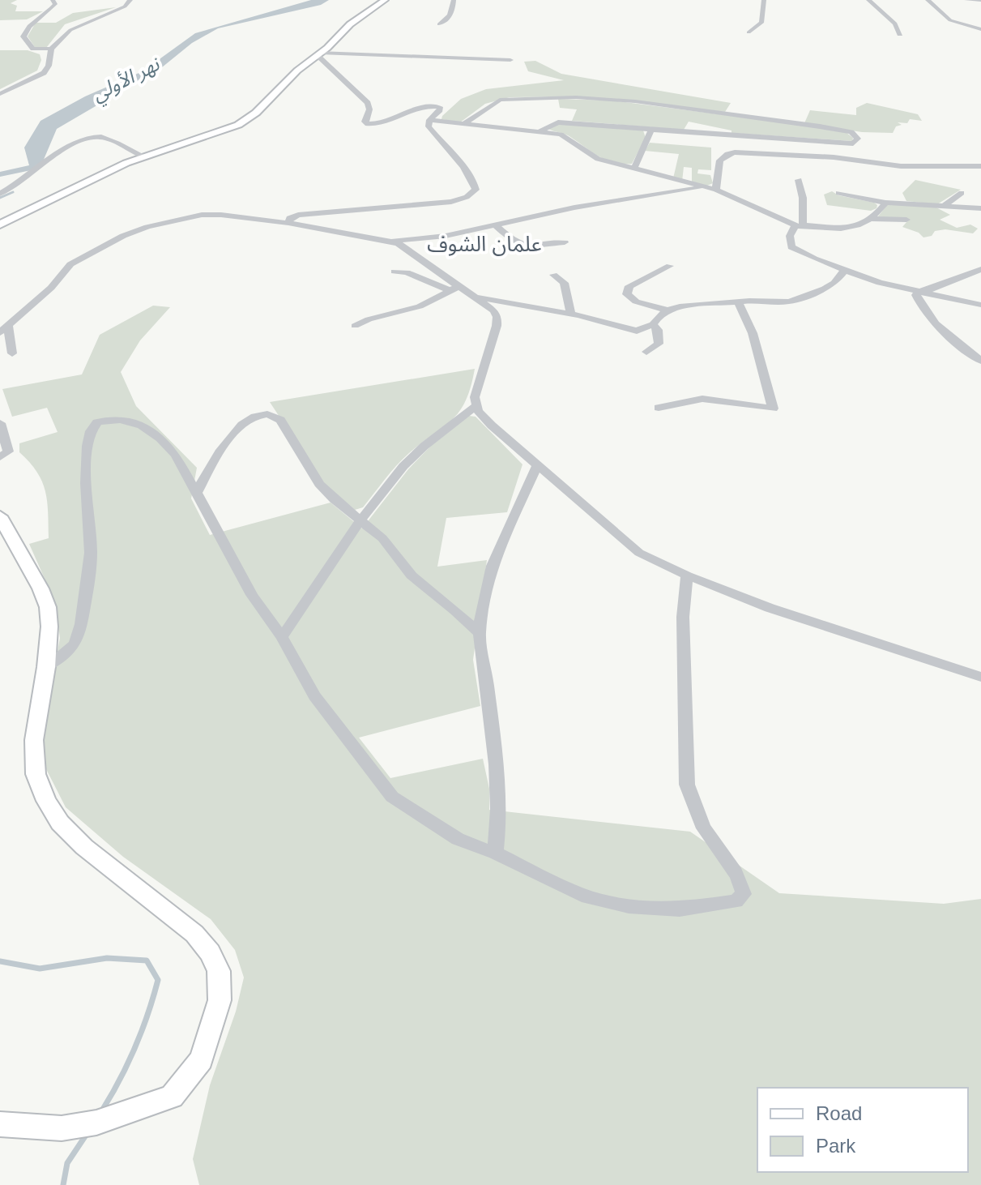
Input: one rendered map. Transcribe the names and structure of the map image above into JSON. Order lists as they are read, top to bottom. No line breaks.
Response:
{"districts":["علمان الشوف"],"water":["نهر الأولي"],"legend":["Road","Park"]}
